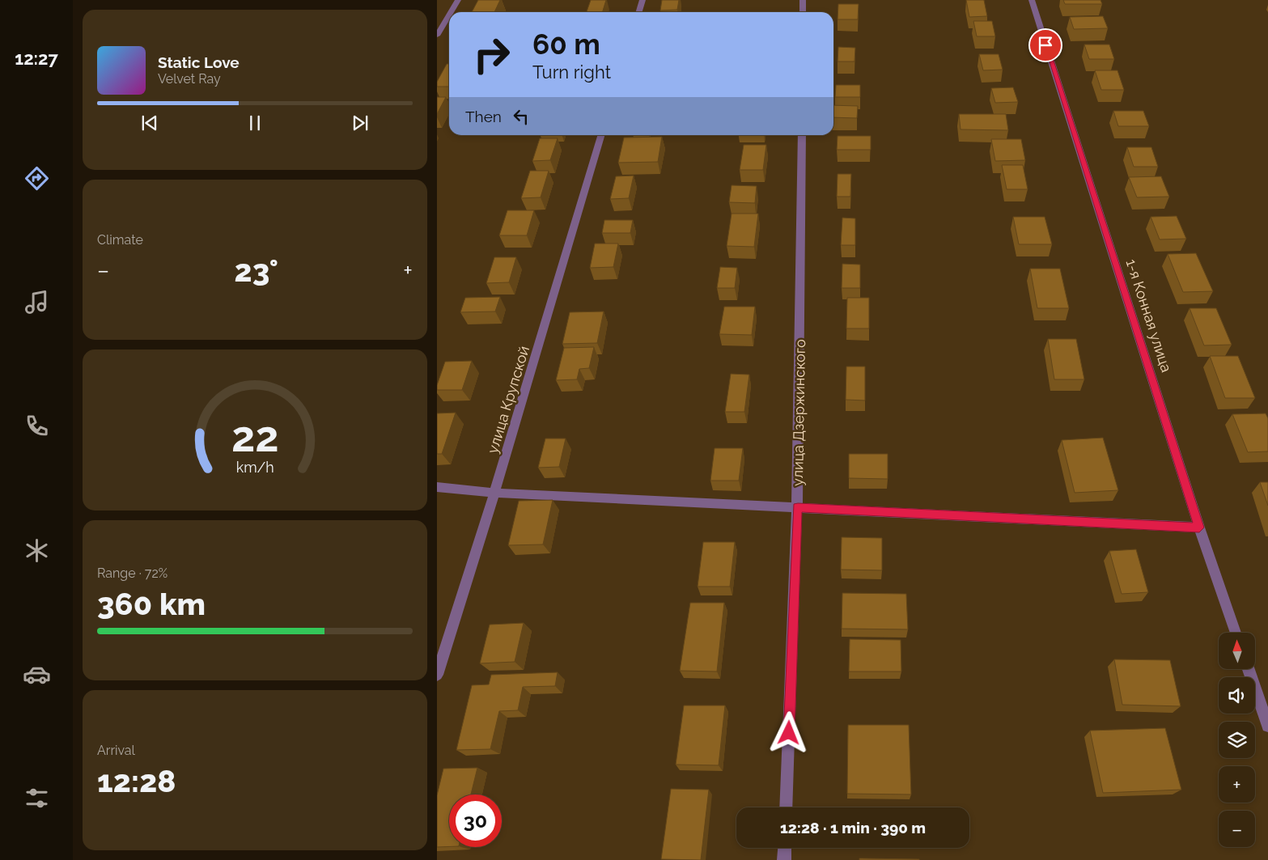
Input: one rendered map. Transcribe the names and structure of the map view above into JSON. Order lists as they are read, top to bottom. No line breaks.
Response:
{"streets":{"street":["1-я Конная улица","улица Крупской","улица Дзержинского"]},"north":"top","page":{"tabs":"12:27","turn":["60 m","Turn right"],"song":["Static Love","Velvet Ray"],"then":"Then","tile":["Climate",["Range · 72%","360 km"],["Arrival","12:28"]],"heat":["−","23°","+"],"map_buttons":["+","−"],"limit":"30","trip":"12:28 · 1 min · 390 m","gauge":["22","km/h"]}}
